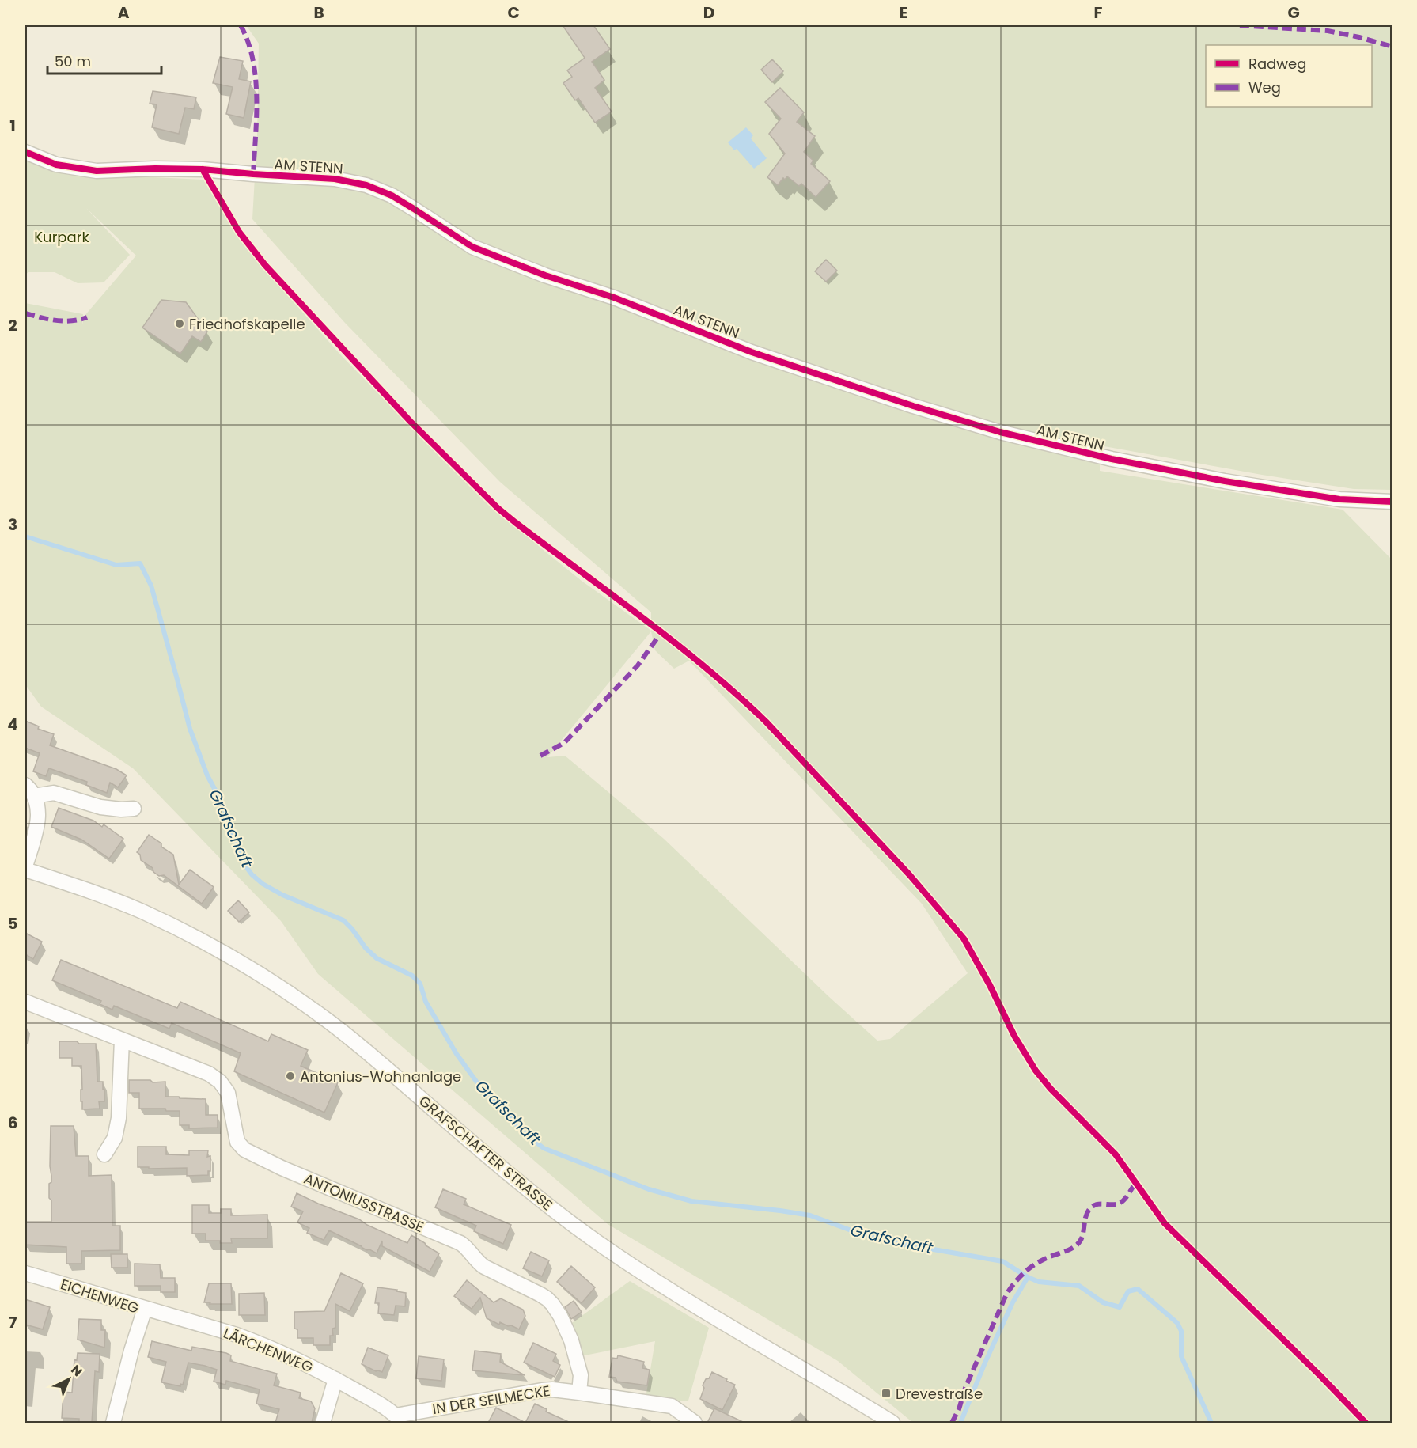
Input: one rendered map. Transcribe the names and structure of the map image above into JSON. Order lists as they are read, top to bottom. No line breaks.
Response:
{"streets":{"street":["AM STENN","GRAFSCHAFTER STRASSE","ANTONIUSSTRASSE","EICHENWEG","LÄRCHENWEG","IN DER SEILMECKE"]},"crossings":[["ANTONIUSSTRASSE","IN DER SEILMECKE"],["EICHENWEG","LÄRCHENWEG"],["LÄRCHENWEG","IN DER SEILMECKE"]],"water":["Grafschaft"],"parks":["Kurpark"],"places":{"other":["Friedhofskapelle","Antonius-Wohnanlage"],"transit":["Drevestraße"]},"legend":["Radweg","Weg"],"scale_bar":"50 m","north":"top right","grid":{"columns":["A","B","C","D","E","F","G"],"rows":["1","2","3","4","5","6","7"]}}
